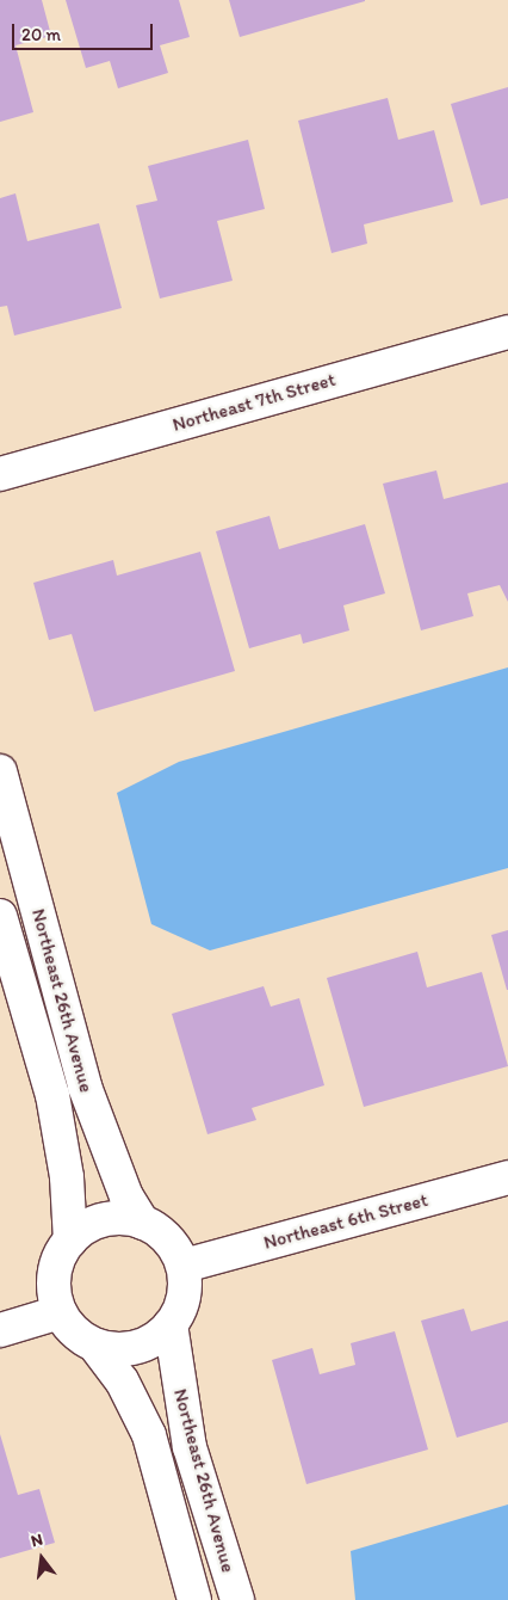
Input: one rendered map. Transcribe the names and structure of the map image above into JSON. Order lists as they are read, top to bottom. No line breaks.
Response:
{"streets":{"street":["Northeast 7th Street","Northeast 26th Avenue","Northeast 6th Street"]},"crossings":[["Northeast 26th Avenue","Northeast 6th Street"]],"scale_bar":"20 m","north":"top"}
